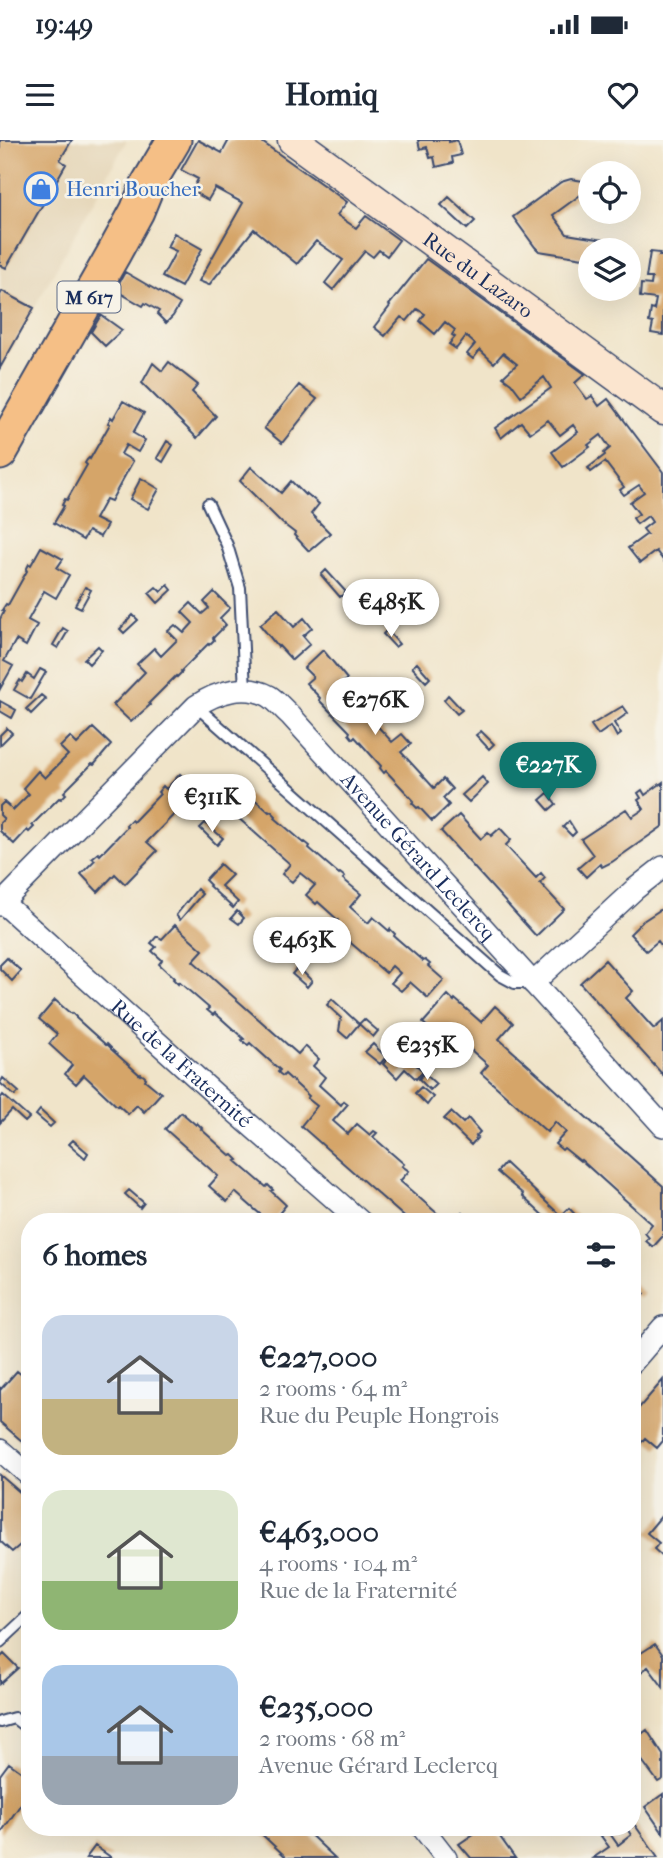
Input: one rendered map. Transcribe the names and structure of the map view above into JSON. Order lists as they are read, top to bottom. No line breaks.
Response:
{"streets":{"main road":["M 617"],"street":["Rue du Lazaro","Avenue Gérard Leclercq","Rue de la Fraternité"]},"places":{"shop":["Henri Boucher"]},"page":{"status":"19:49","header":"Homiq","price":["€485K","€276K","€227K","€311K","€463K","€235K"],"heading":"6 homes","list":[{"name":"€227,000","note":"2 rooms · 64 m² · Rue du Peuple Hongrois"},{"name":"€463,000","note":"4 rooms · 104 m² · Rue de la Fraternité"},{"name":"€235,000","note":"2 rooms · 68 m² · Avenue Gérard Leclercq"}]}}
